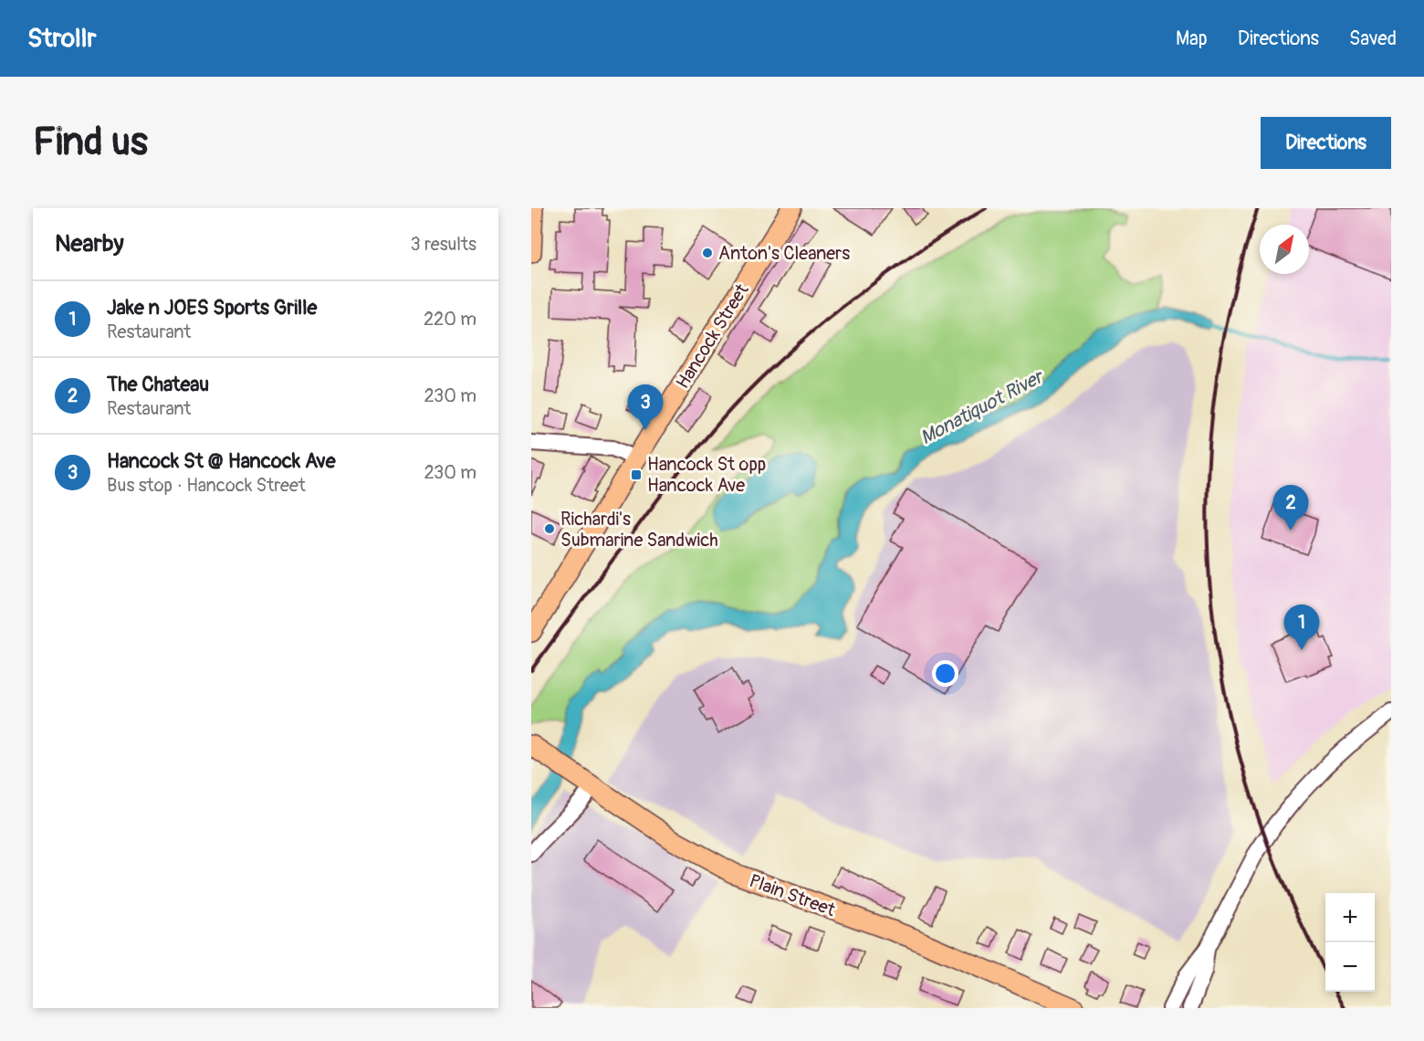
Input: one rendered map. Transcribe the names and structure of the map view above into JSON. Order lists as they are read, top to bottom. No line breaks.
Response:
{"streets":{"main road":["Hancock Street","Plain Street"]},"water":["Monatiquot River"],"places":{"other":["Anton's Cleaners","Richardi's Submarine Sandwich"],"transit":["Hancock St opp Hancock Ave"]},"north":"top right","page":{"header":"Strollr","nav":["Map","Directions","Saved"],"buttons":"Directions","title":"Find us","heading":["Nearby","3 results"],"list":[{"mark":"1","name":"Jake n JOES Sports Grille","note":"Restaurant","value":"220 m"},{"mark":"2","name":"The Chateau","note":"Restaurant","value":"230 m"},{"mark":"3","name":"Hancock St @ Hancock Ave","note":"Bus stop · Hancock Street","value":"230 m"}],"pins":["3","2","1"],"map_buttons":["+","−"]}}
